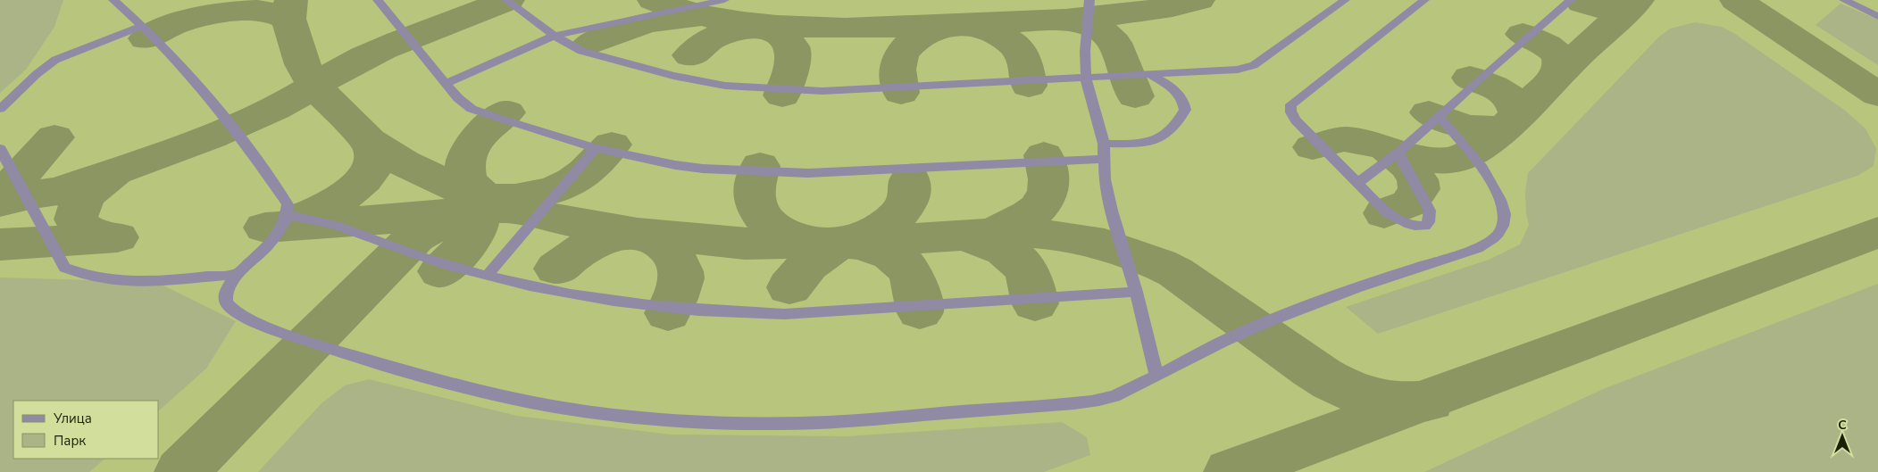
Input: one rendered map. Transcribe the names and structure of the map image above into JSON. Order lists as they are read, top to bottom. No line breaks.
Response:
{"legend":["Улица","Парк"],"north":"top"}
